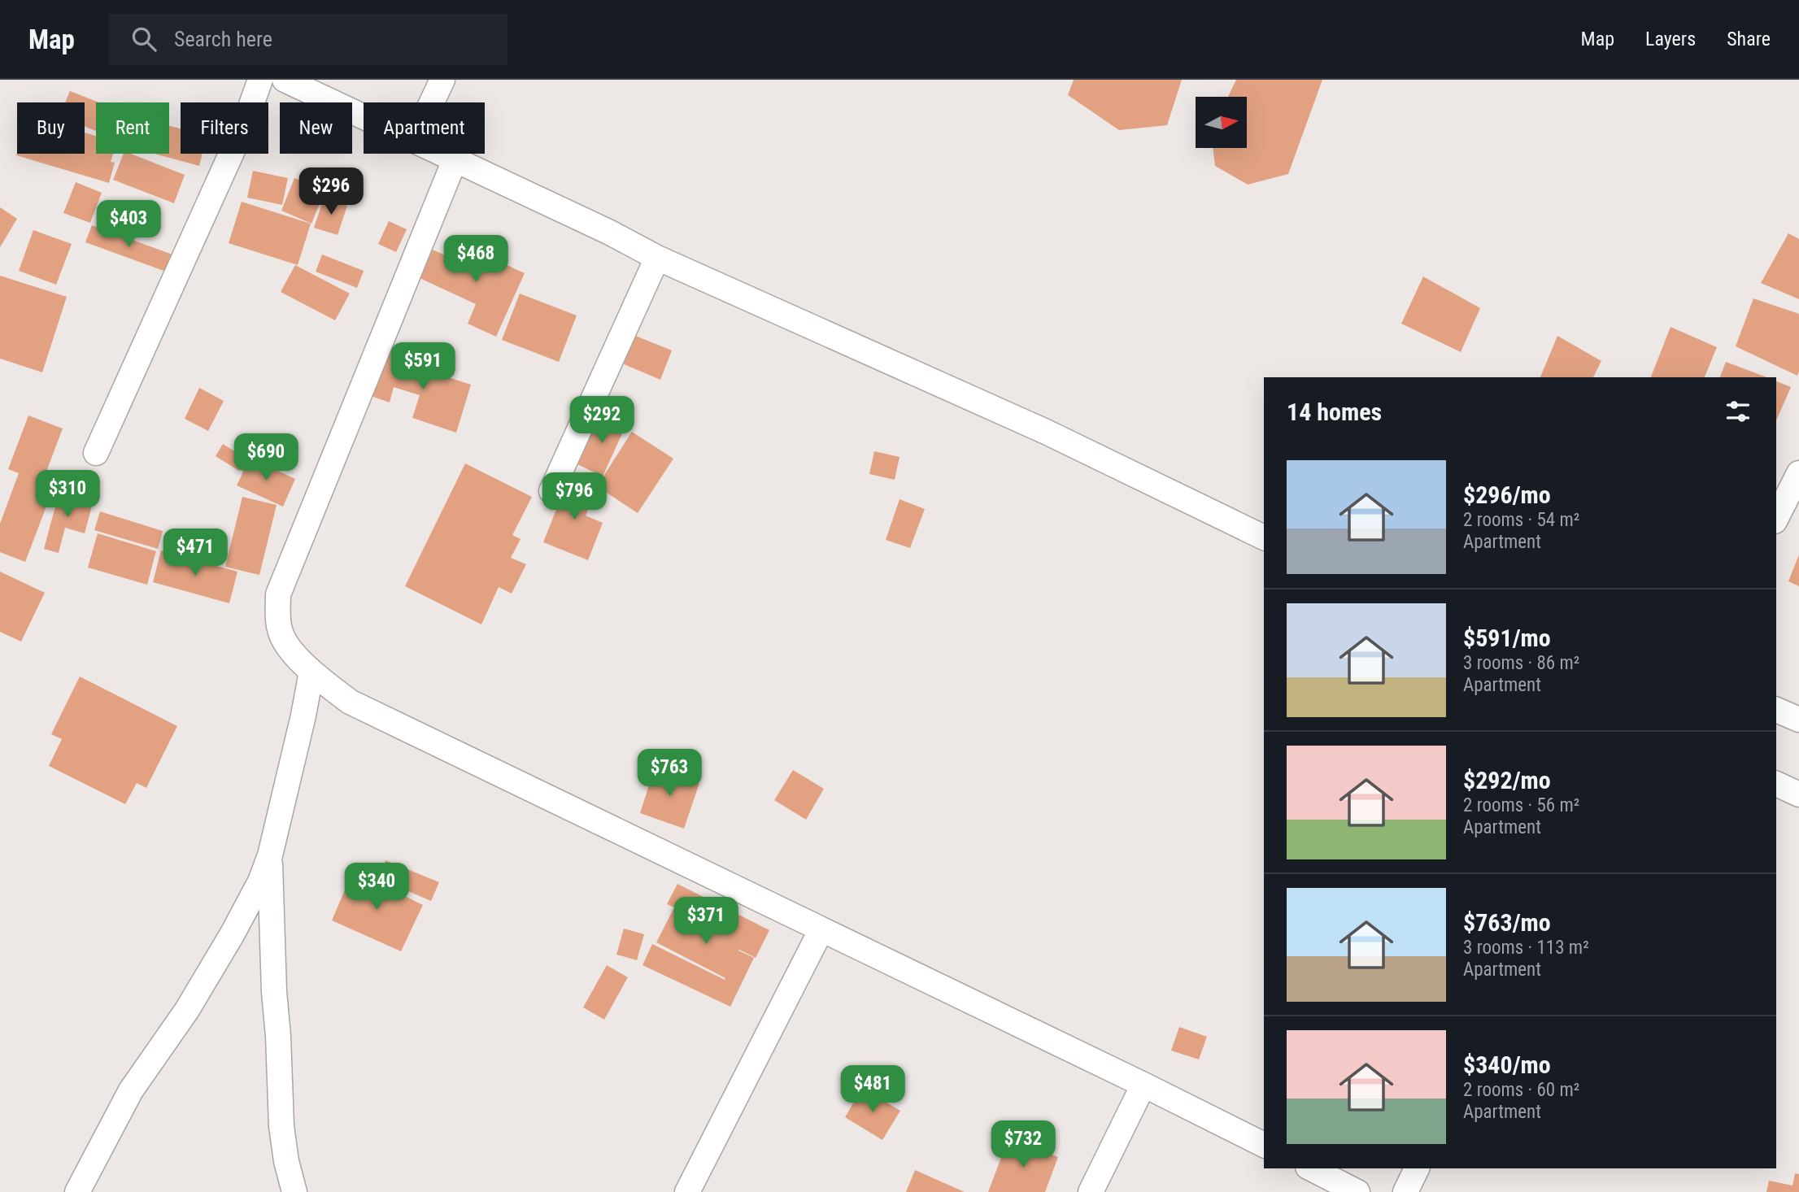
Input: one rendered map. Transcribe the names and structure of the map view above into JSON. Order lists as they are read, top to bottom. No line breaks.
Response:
{"north":"right","page":{"header":"Map","search":"Search here","nav":["Map","Layers","Share"],"chip":["Buy","Rent","Filters","New","Apartment"],"price":["$296","$403","$468","$591","$292","$690","$310","$796","$471","$763","$340","$371","$481","$732"],"heading":"14 homes","list":[{"name":"$296/mo","note":"2 rooms · 54 m² · Apartment"},{"name":"$591/mo","note":"3 rooms · 86 m² · Apartment"},{"name":"$292/mo","note":"2 rooms · 56 m² · Apartment"},{"name":"$763/mo","note":"3 rooms · 113 m² · Apartment"},{"name":"$340/mo","note":"2 rooms · 60 m² · Apartment"}]}}
